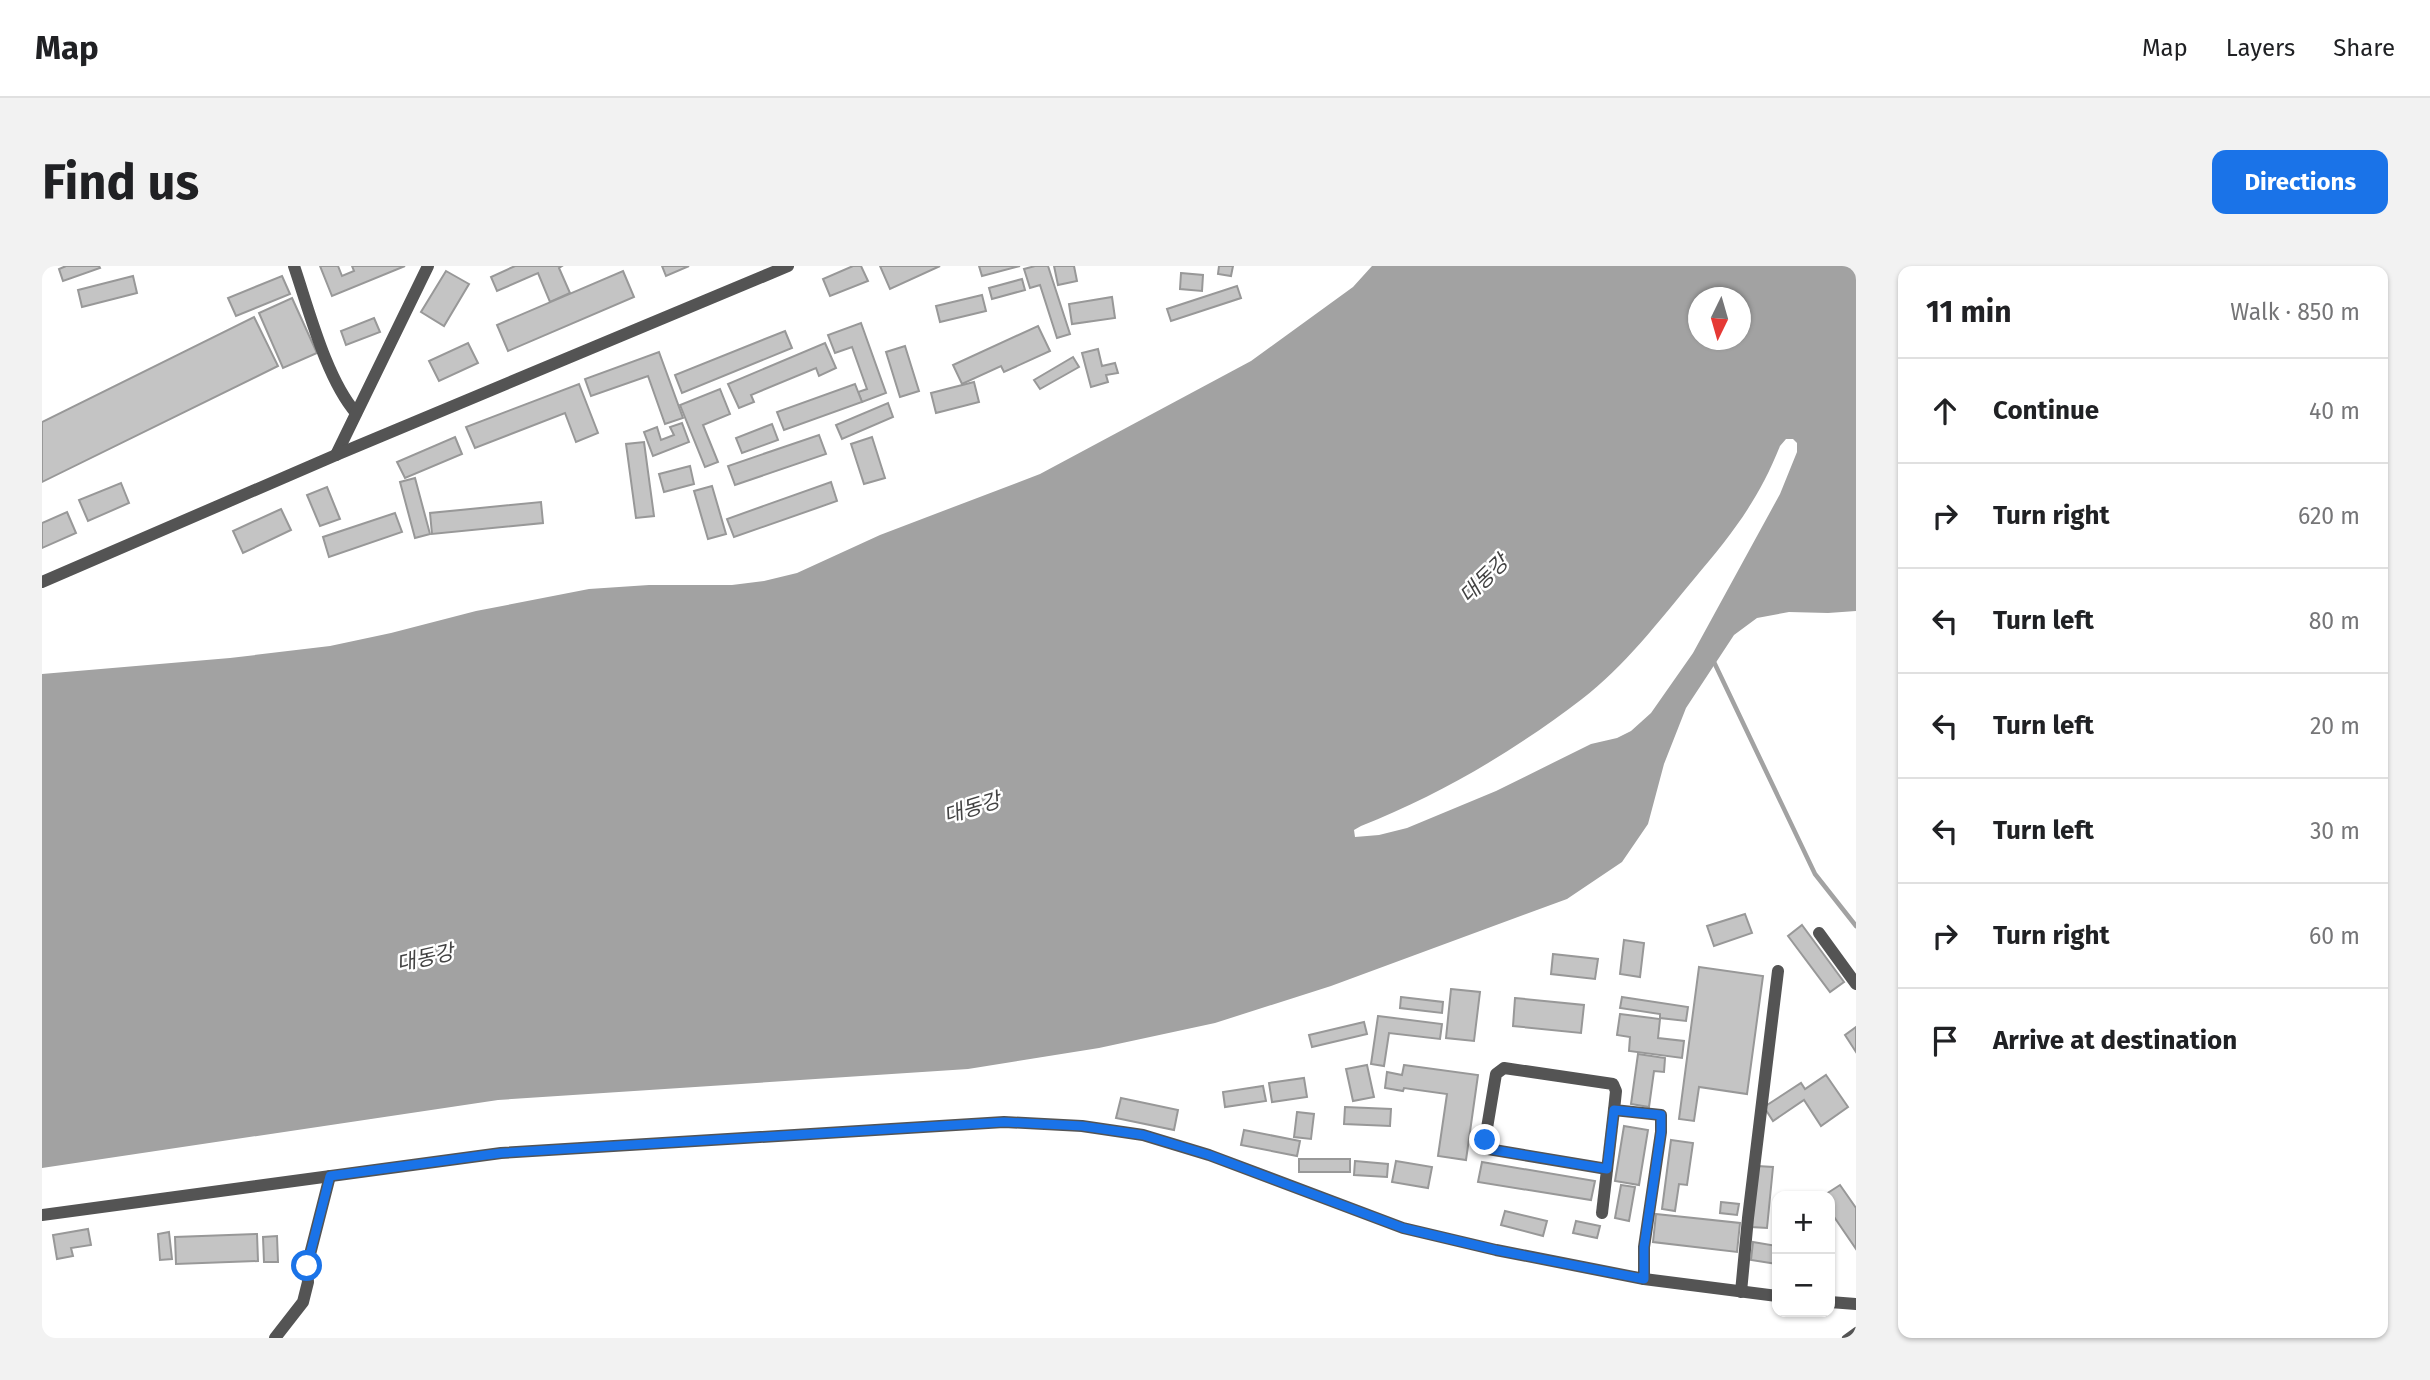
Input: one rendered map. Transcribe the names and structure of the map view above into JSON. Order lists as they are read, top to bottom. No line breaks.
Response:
{"water":["대동강"],"north":"bottom","page":{"header":"Map","nav":["Map","Layers","Share"],"buttons":"Directions","title":"Find us","heading":["11 min","Walk · 850 m"],"list":[["Continue","40 m"],["Turn right","620 m"],["Turn left","80 m"],["Turn left","20 m"],["Turn left","30 m"],["Turn right","60 m"],"Arrive at destination"],"map_buttons":["+","−"]}}
